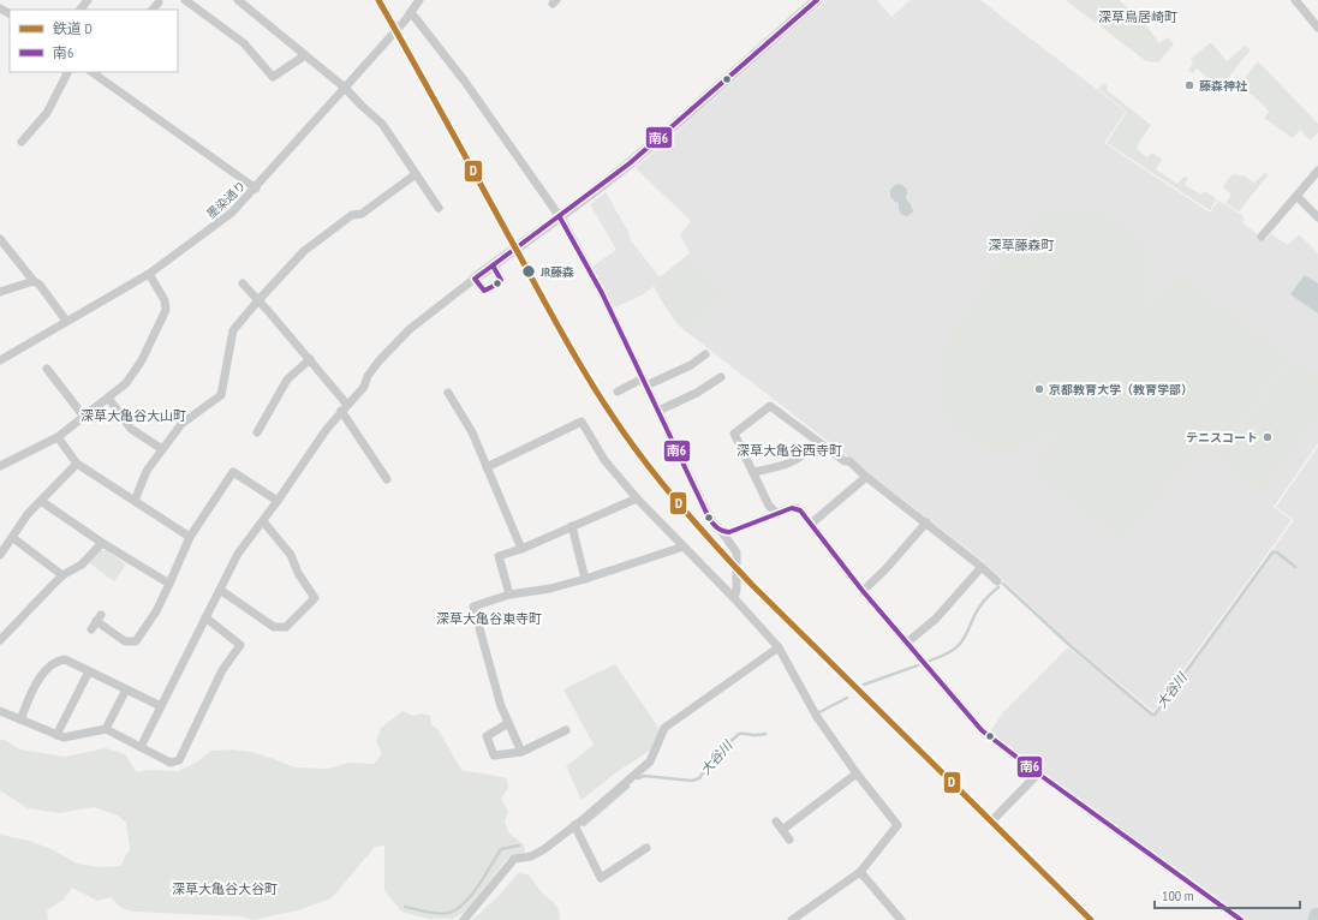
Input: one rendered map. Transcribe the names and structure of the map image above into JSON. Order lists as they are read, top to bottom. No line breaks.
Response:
{"streets":{"street":["墨染通り"]},"districts":["深草鳥居崎町","深草藤森町","深草大亀谷大山町","深草大亀谷西寺町","深草大亀谷東寺町","深草大亀谷大谷町"],"water":["大谷川"],"places":["藤森神社","JR藤森","京都教育大学（教育学部）","テニスコート"],"lines":["rail line D","transit line 南6"],"legend":["鉄道 D","南6"],"scale_bar":"100 m"}
